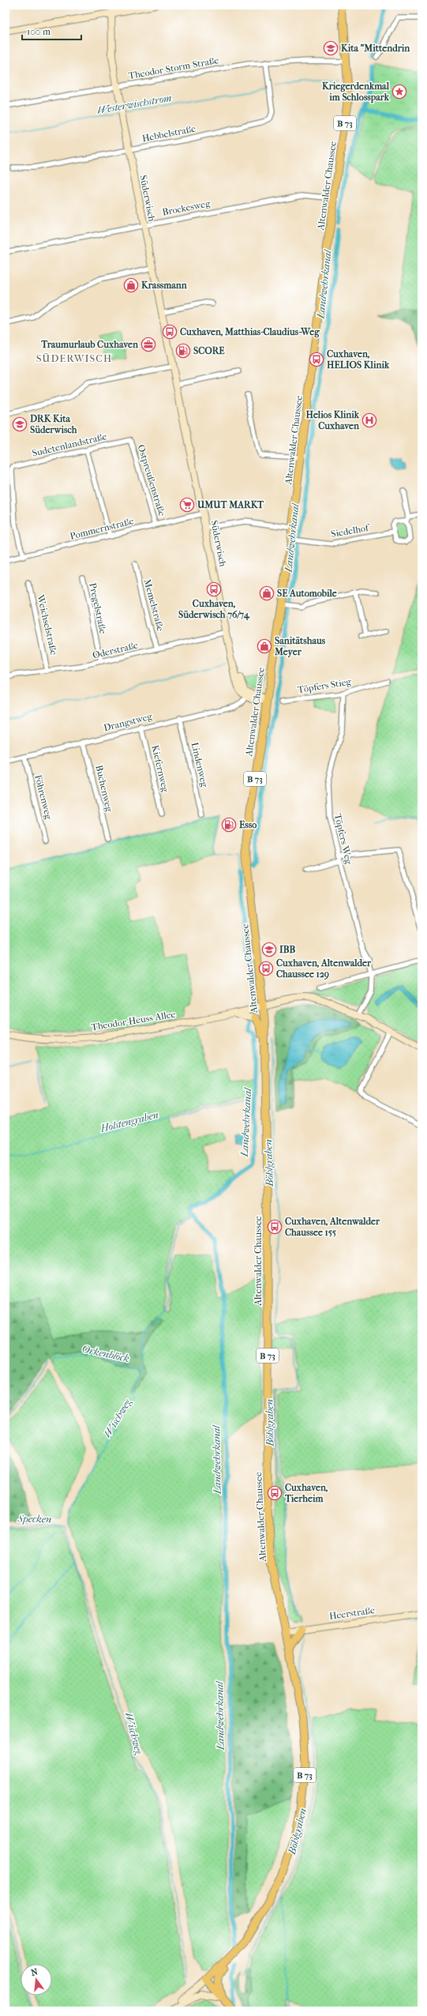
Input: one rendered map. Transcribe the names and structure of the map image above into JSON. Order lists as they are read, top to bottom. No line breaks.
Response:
{"streets":{"main road":["B 73","Altenwalder Chaussee"],"street":["Theodor-Storm-Straße","Hebbelstraße","Süderwisch","Brockesweg","Sudetenlandstraße","Ostpreußenstraße","Pommernstraße","Siedelhof","Memelstraße","Pregelstraße","Weichselstraße","Oderstraße","Töpfers Stieg","Drangstweg","Lindenweg","Kiefernweg","Buchenweg","Föhrenweg","Töpfers Weg","Theodor-Heuss-Allee","Heerstraße"]},"crossings":[["Theodor-Storm-Straße","B 73"],["Theodor-Storm-Straße","Hebbelstraße"],["Theodor-Storm-Straße","Altenwalder Chaussee"],["Theodor-Storm-Straße","Süderwisch"],["B 73","Altenwalder Chaussee"],["Hebbelstraße","Süderwisch"],["Altenwalder Chaussee","Brockesweg"],["Altenwalder Chaussee","Siedelhof"],["Altenwalder Chaussee","Theodor-Heuss-Allee"],["Altenwalder Chaussee","Heerstraße"],["Süderwisch","Brockesweg"],["Süderwisch","Pommernstraße"],["Süderwisch","Oderstraße"],["Süderwisch","Drangstweg"],["Sudetenlandstraße","Ostpreußenstraße"],["Sudetenlandstraße","Pommernstraße"],["Ostpreußenstraße","Pommernstraße"],["Memelstraße","Oderstraße"],["Pregelstraße","Oderstraße"],["Weichselstraße","Oderstraße"],["Töpfers Stieg","Töpfers Weg"],["Drangstweg","Lindenweg"],["Drangstweg","Kiefernweg"],["Drangstweg","Buchenweg"],["Drangstweg","Föhrenweg"],["Töpfers Weg","Theodor-Heuss-Allee"]],"districts":["SÜDERWISCH"],"water":["Westerwischstrom","Landwehrkanal","Holstengraben","Böhlgraben","Orkenblöck","Wischweg","Specken"],"places":{"school or university":["Kita \"Mittendrin","DRK Kita Süderwisch","IBB"],"place":["Kriegerdenkmal im Schlosspark"],"shop":["Krassmann","SE Automobile","Sanitätshaus Meyer"],"bus stop":["Cuxhaven, Matthias-Claudius-Weg","Cuxhaven, HELIOS Klinik","Cuxhaven, Süderwisch 76/74","Cuxhaven, Altenwalder Chaussee 129","Cuxhaven, Altenwalder Chaussee 155","Cuxhaven, Tierheim"],"office":["Traumurlaub Cuxhaven"],"fuel station":["SCORE","Esso"],"hospital":["Helios Klinik Cuxhaven"],"supermarket":["UMUT MARKT"]},"scale_bar":"100 m","north":"top"}
